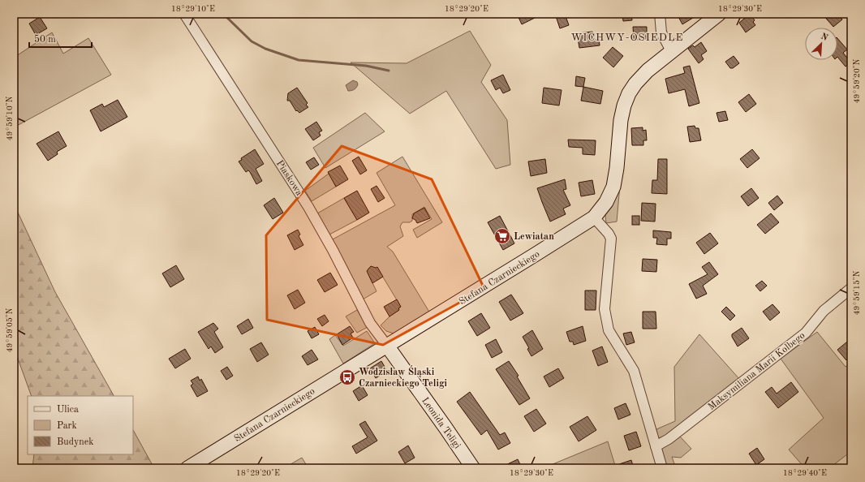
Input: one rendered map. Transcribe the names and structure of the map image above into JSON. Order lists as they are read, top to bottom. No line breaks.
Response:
{"streets":{"street":["Piaskowa","Stefana Czarnieckiego","Maksymiliana Marii Kolbego","Leonida Teligi"]},"crossings":[["Piaskowa","Stefana Czarnieckiego"],["Piaskowa","Leonida Teligi"],["Stefana Czarnieckiego","Leonida Teligi"]],"districts":["WICHWY-OSIEDLE"],"places":{"supermarket":["Lewiatan"],"bus stop":["Wodzisław Śląski Czarnieckiego Teligi"]},"legend":["Ulica","Park","Budynek"],"scale_bar":"50 m","north":"top right","coordinates":["18°29'10\"E","18°29'20\"E","18°29'30\"E","49°59'20\"N","49°59'10\"N","49°59'15\"N","49°59'05\"N","18°29'40\"E"]}
